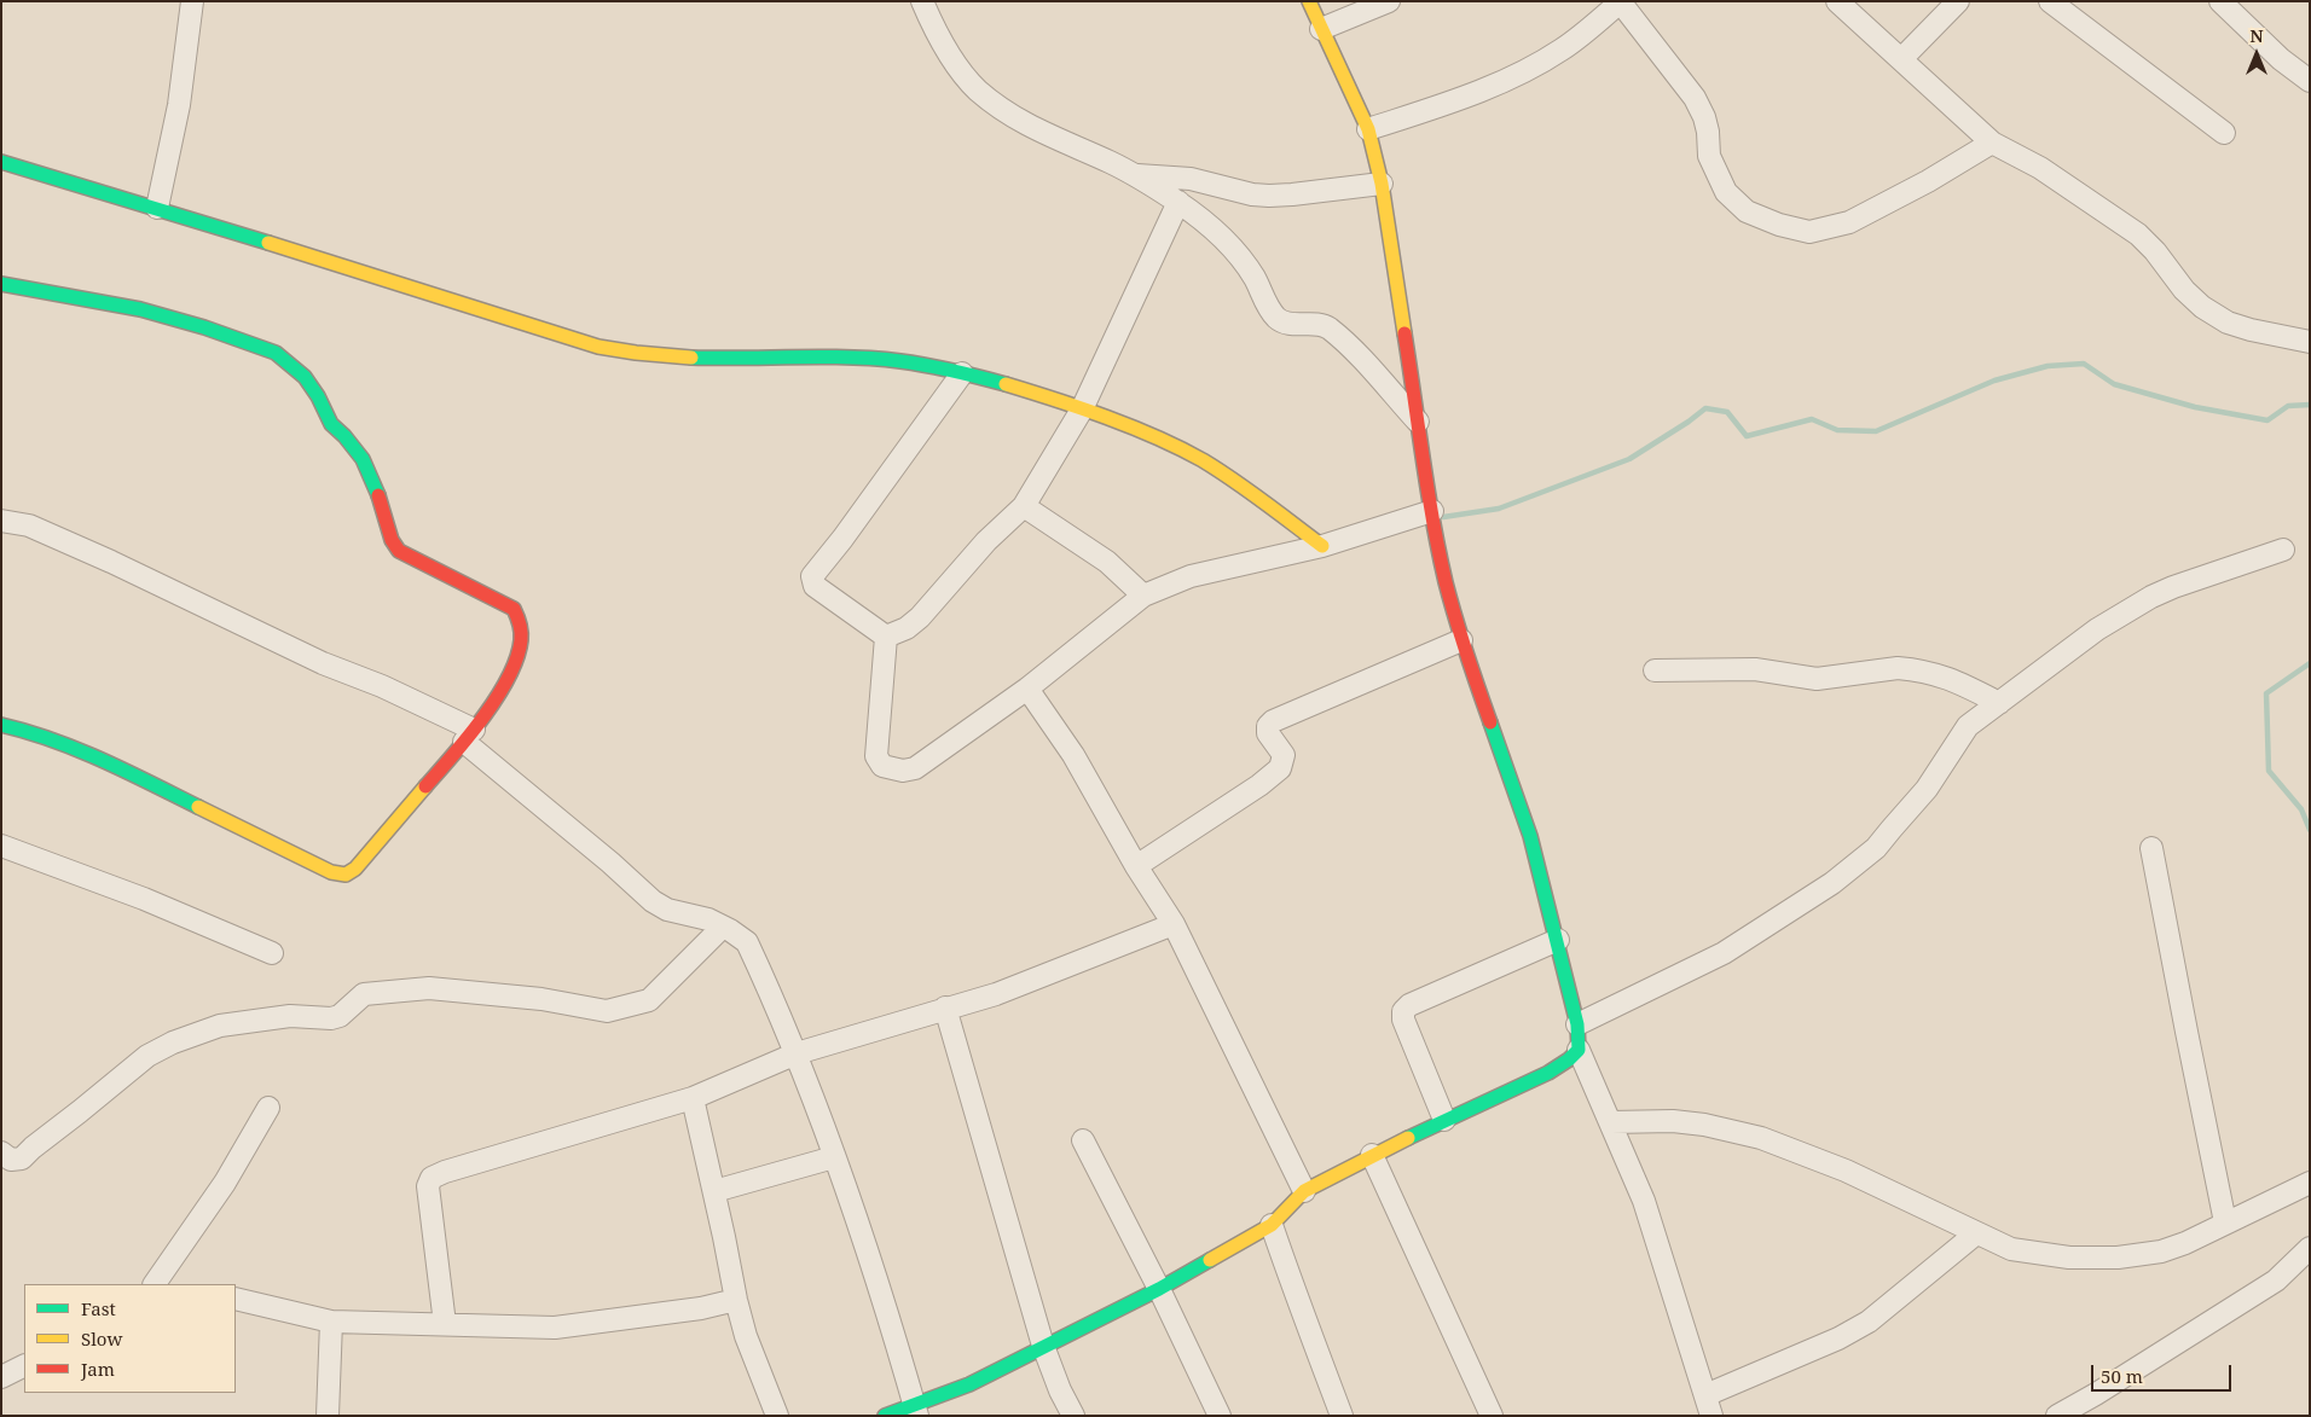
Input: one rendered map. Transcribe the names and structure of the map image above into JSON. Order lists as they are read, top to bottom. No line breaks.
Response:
{"legend":["Fast","Slow","Jam"],"scale_bar":"50 m","north":"top"}
